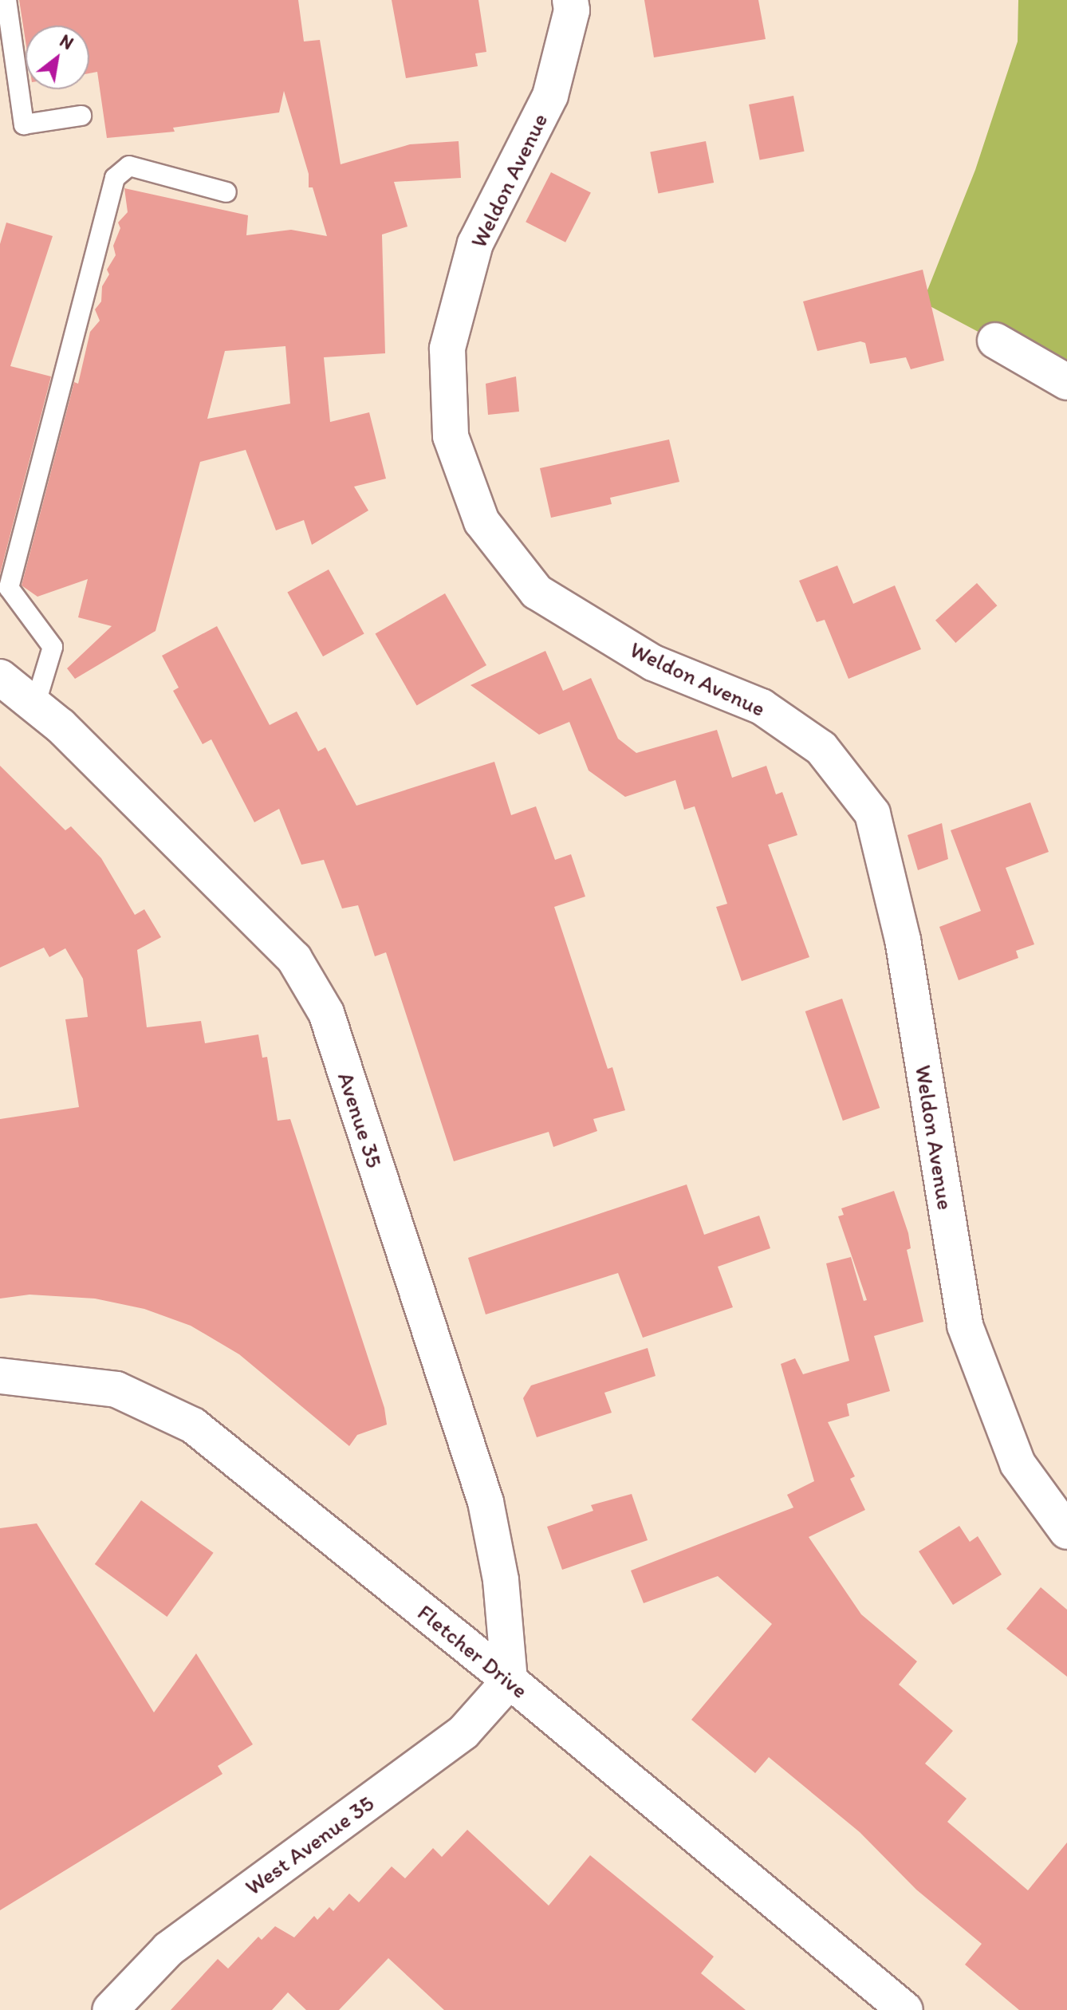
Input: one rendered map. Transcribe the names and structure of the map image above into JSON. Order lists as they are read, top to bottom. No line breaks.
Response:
{"streets":{"street":["Weldon Avenue","Avenue 35","Fletcher Drive","West Avenue 35"]},"crossings":[["Avenue 35","Fletcher Drive"],["Avenue 35","West Avenue 35"],["Fletcher Drive","West Avenue 35"]],"north":"top right"}
